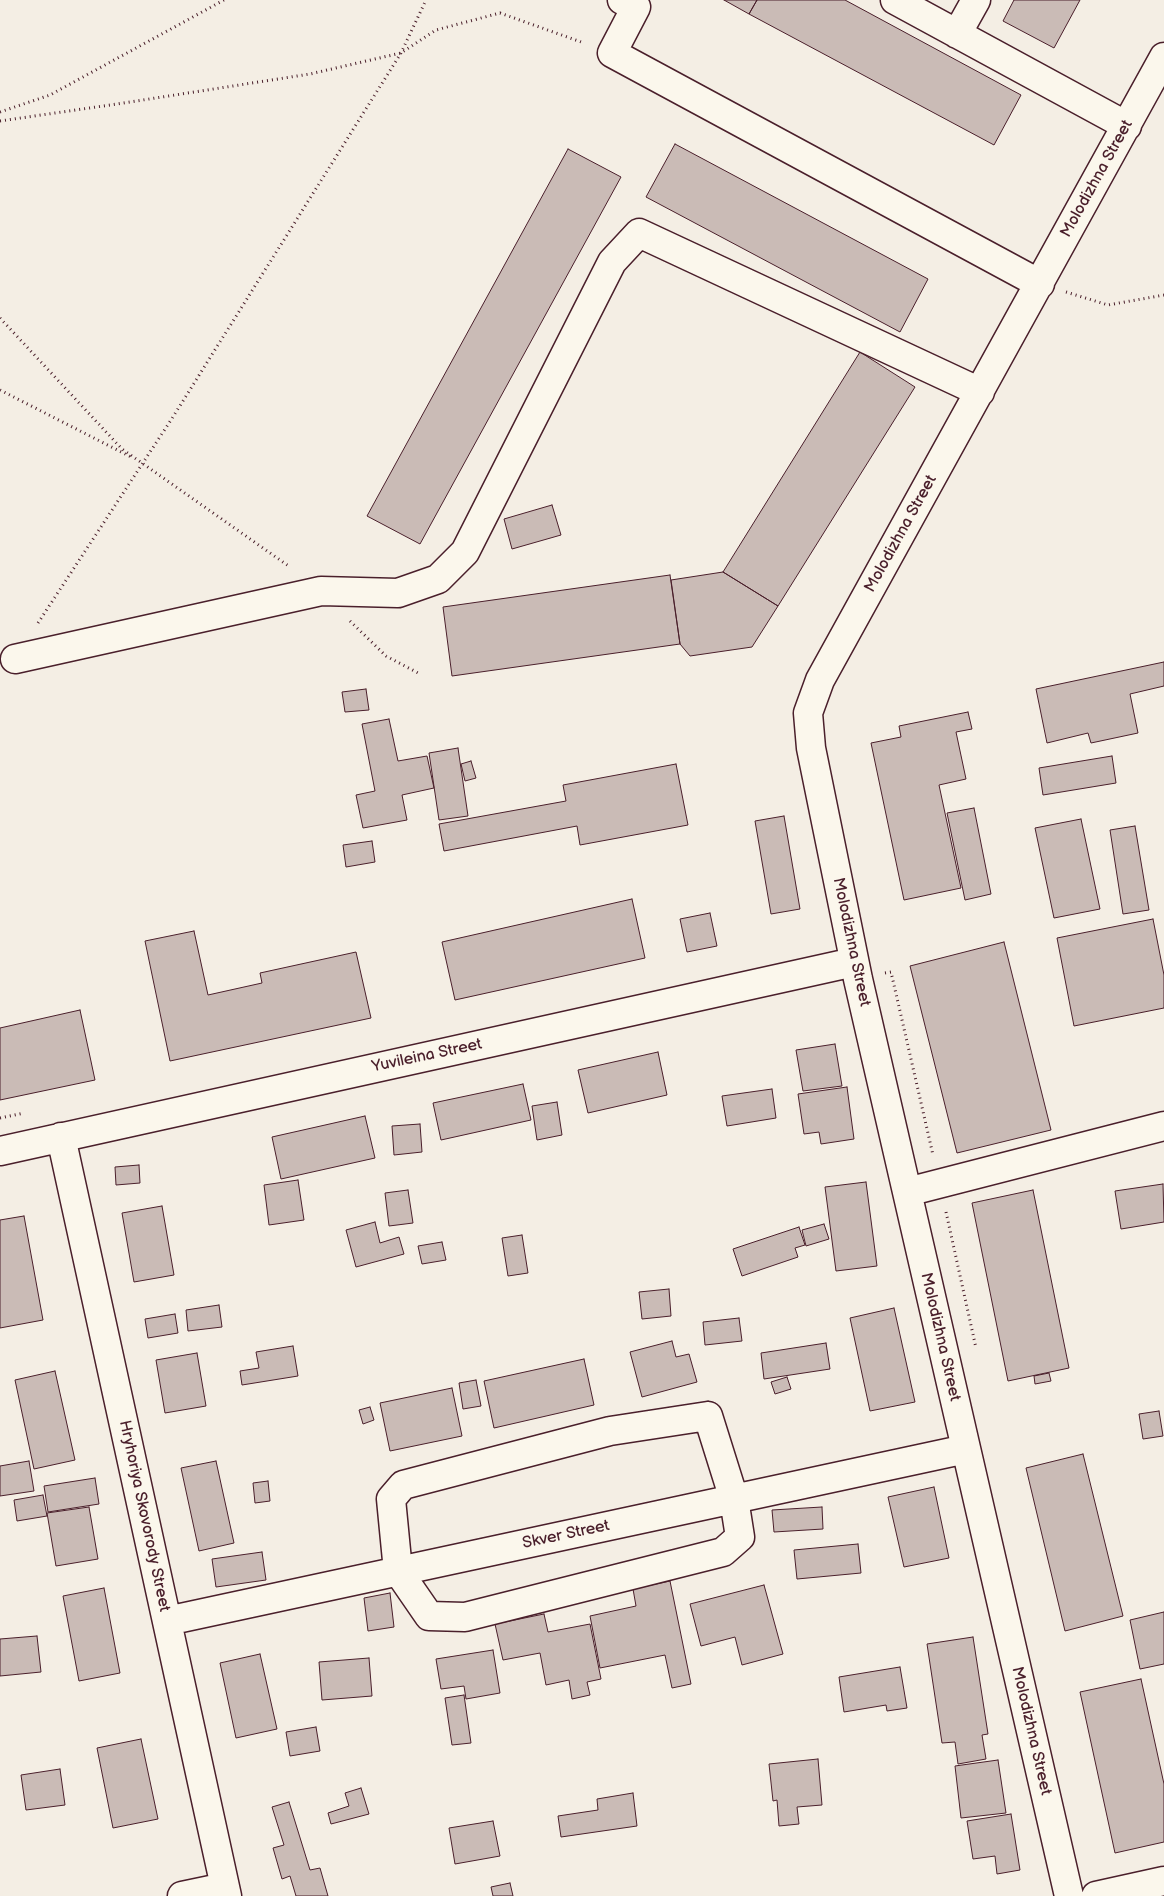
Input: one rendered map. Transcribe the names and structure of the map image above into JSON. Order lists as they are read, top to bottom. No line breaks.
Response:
{"streets":{"street":["Molodizhna Street","Yuvileina Street","Hryhoriya Skovorody Street","Skver Street"]},"crossings":[["Molodizhna Street","Yuvileina Street"],["Molodizhna Street","Skver Street"],["Yuvileina Street","Hryhoriya Skovorody Street"],["Hryhoriya Skovorody Street","Skver Street"]]}
